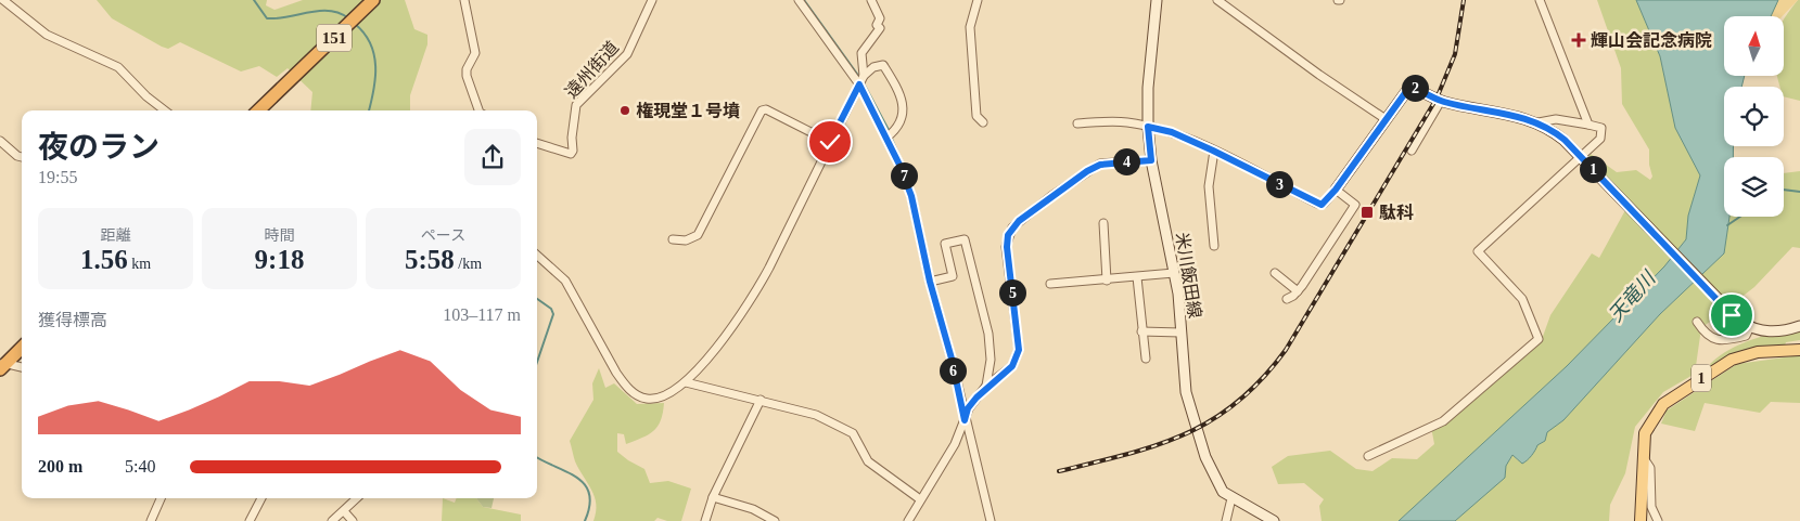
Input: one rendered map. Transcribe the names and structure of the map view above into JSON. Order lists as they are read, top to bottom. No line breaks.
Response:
{"streets":{"highway":["151"],"main road":["米川飯田線","1"],"street":["遠州街道"]},"water":["天竜川"],"places":{"health":["輝山会記念病院"],"other":["権現堂１号墳"],"transit":["駄科"]},"north":"top","page":{"pins":["2","4","1","7","3","5","6"],"heading":["夜のラン","19:55"],"stats":[["距離","1.56 km"],["時間","9:18"],["ペース","5:58 /km"]],"chart":["獲得標高","103–117 m"],"list":[{"name":"200 m","note":"5:40"}]}}
